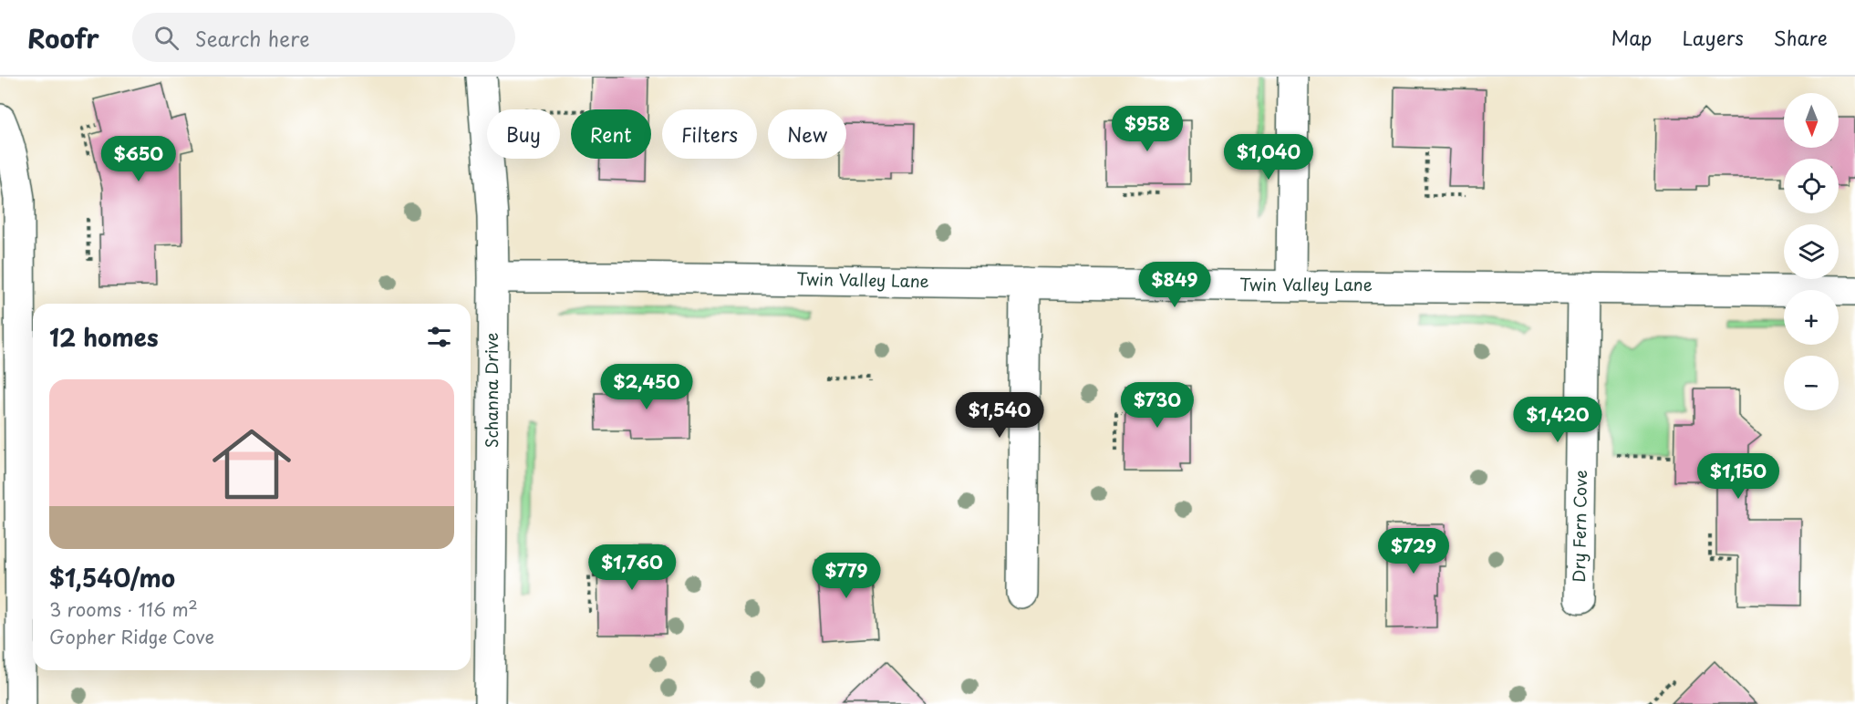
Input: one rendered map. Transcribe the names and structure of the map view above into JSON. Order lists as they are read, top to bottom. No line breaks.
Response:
{"streets":{"street":["Twin Valley Lane","Schanna Drive","Dry Fern Cove"]},"crossings":[["Twin Valley Lane","Schanna Drive"],["Twin Valley Lane","Dry Fern Cove"]],"north":"bottom","page":{"header":"Roofr","search":"Search here","nav":["Map","Layers","Share"],"map_buttons":["+","−"],"price":["$958","$1,040","$650","$849","$2,450","$730","$1,540","$1,420","$1,150","$729","$1,760","$779"],"chip":["Buy","Rent","Filters","New"],"heading":"12 homes","list":[{"name":"$1,540/mo","note":"3 rooms · 116 m² · Gopher Ridge Cove"}]}}
